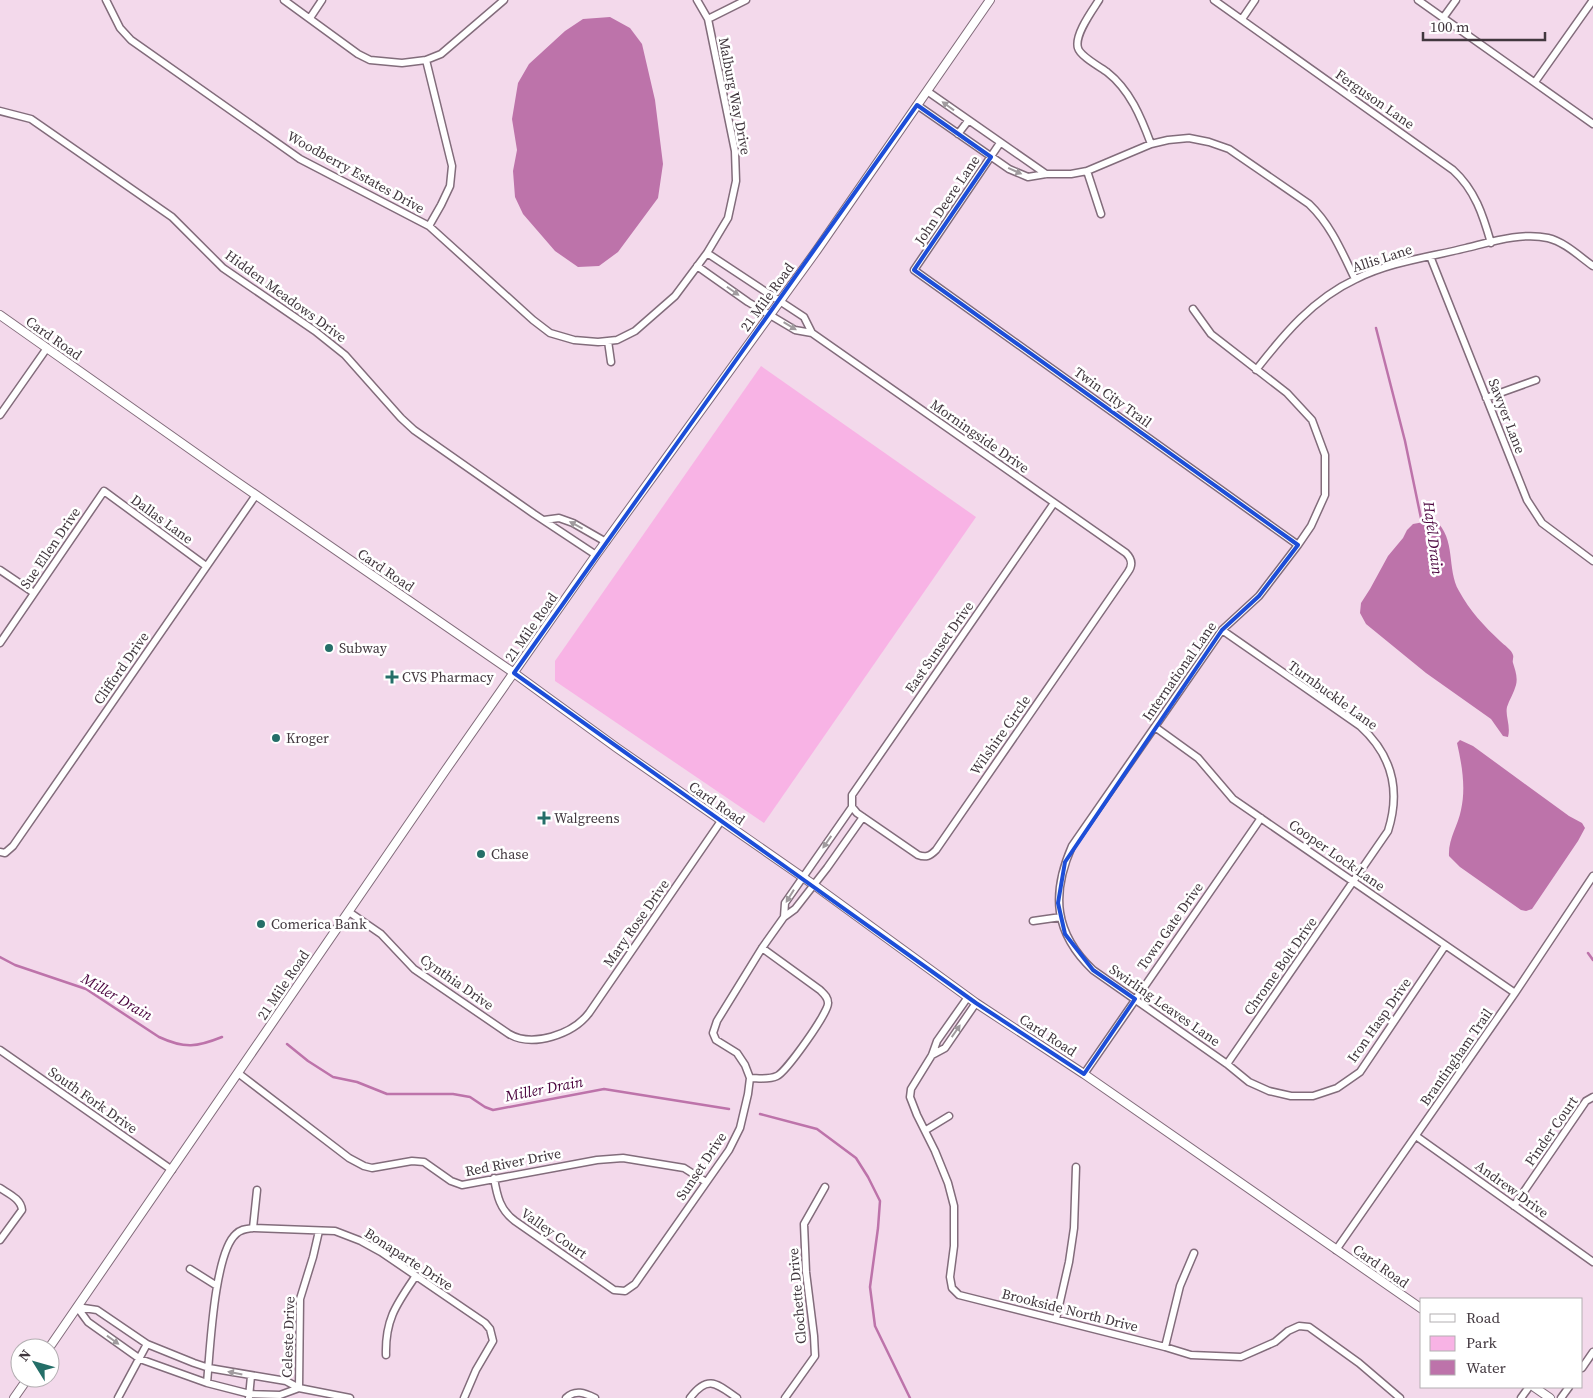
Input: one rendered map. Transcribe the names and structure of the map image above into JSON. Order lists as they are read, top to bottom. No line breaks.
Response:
{"streets":{"street":["Malburg Way Drive","Ferguson Lane","Woodberry Estates Drive","John Deere Lane","Allis Lane","Hidden Meadows Drive","21 Mile Road","Card Road","Twin City Trail","Sawyer Lane","Morningside Drive","Dallas Lane","Sue Ellen Drive","East Sunset Drive","Clifford Drive","International Lane","Turnbuckle Lane","Wilshire Circle","Cooper Lock Lane","Mary Rose Drive","Town Gate Drive","Chrome Bolt Drive","Cynthia Drive","Swirling Leaves Lane","Iron Hasp Drive","Brantingham Trail","South Fork Drive","Pinder Court","Red River Drive","Sunset Drive","Andrew Drive","Valley Court","Bonaparte Drive","Clochette Drive","Brookside North Drive","Celeste Drive"]},"crossings":[["Malburg Way Drive","Woodberry Estates Drive"],["Malburg Way Drive","Morningside Drive"],["Ferguson Lane","Allis Lane"],["Woodberry Estates Drive","Morningside Drive"],["John Deere Lane","Twin City Trail"],["Allis Lane","Sawyer Lane"],["Allis Lane","International Lane"],["Hidden Meadows Drive","21 Mile Road"],["21 Mile Road","Card Road"],["21 Mile Road","Morningside Drive"],["21 Mile Road","Cynthia Drive"],["21 Mile Road","South Fork Drive"],["21 Mile Road","Red River Drive"],["Card Road","East Sunset Drive"],["Card Road","Clifford Drive"],["Card Road","Mary Rose Drive"],["Card Road","Town Gate Drive"],["Card Road","Brantingham Trail"],["Card Road","Brookside North Drive"],["Twin City Trail","International Lane"],["Morningside Drive","East Sunset Drive"],["Morningside Drive","Wilshire Circle"],["Dallas Lane","Sue Ellen Drive"],["Dallas Lane","Clifford Drive"],["International Lane","Turnbuckle Lane"],["International Lane","Cooper Lock Lane"],["International Lane","Swirling Leaves Lane"],["Turnbuckle Lane","Cooper Lock Lane"],["Turnbuckle Lane","Chrome Bolt Drive"],["Cooper Lock Lane","Town Gate Drive"],["Cooper Lock Lane","Chrome Bolt Drive"],["Cooper Lock Lane","Iron Hasp Drive"],["Cooper Lock Lane","Brantingham Trail"],["Mary Rose Drive","Cynthia Drive"],["Town Gate Drive","Swirling Leaves Lane"],["Chrome Bolt Drive","Swirling Leaves Lane"],["Swirling Leaves Lane","Iron Hasp Drive"],["Brantingham Trail","Andrew Drive"],["Pinder Court","Andrew Drive"],["Red River Drive","Sunset Drive"],["Red River Drive","Valley Court"],["Sunset Drive","Valley Court"],["Bonaparte Drive","Celeste Drive"]],"water":["Hafel Drain","Miller Drain"],"places":{"other":["Subway","Kroger","Chase","Comerica Bank"],"health":["CVS Pharmacy","Walgreens"]},"legend":["Road","Park","Water"],"scale_bar":"100 m","north":"top left"}
